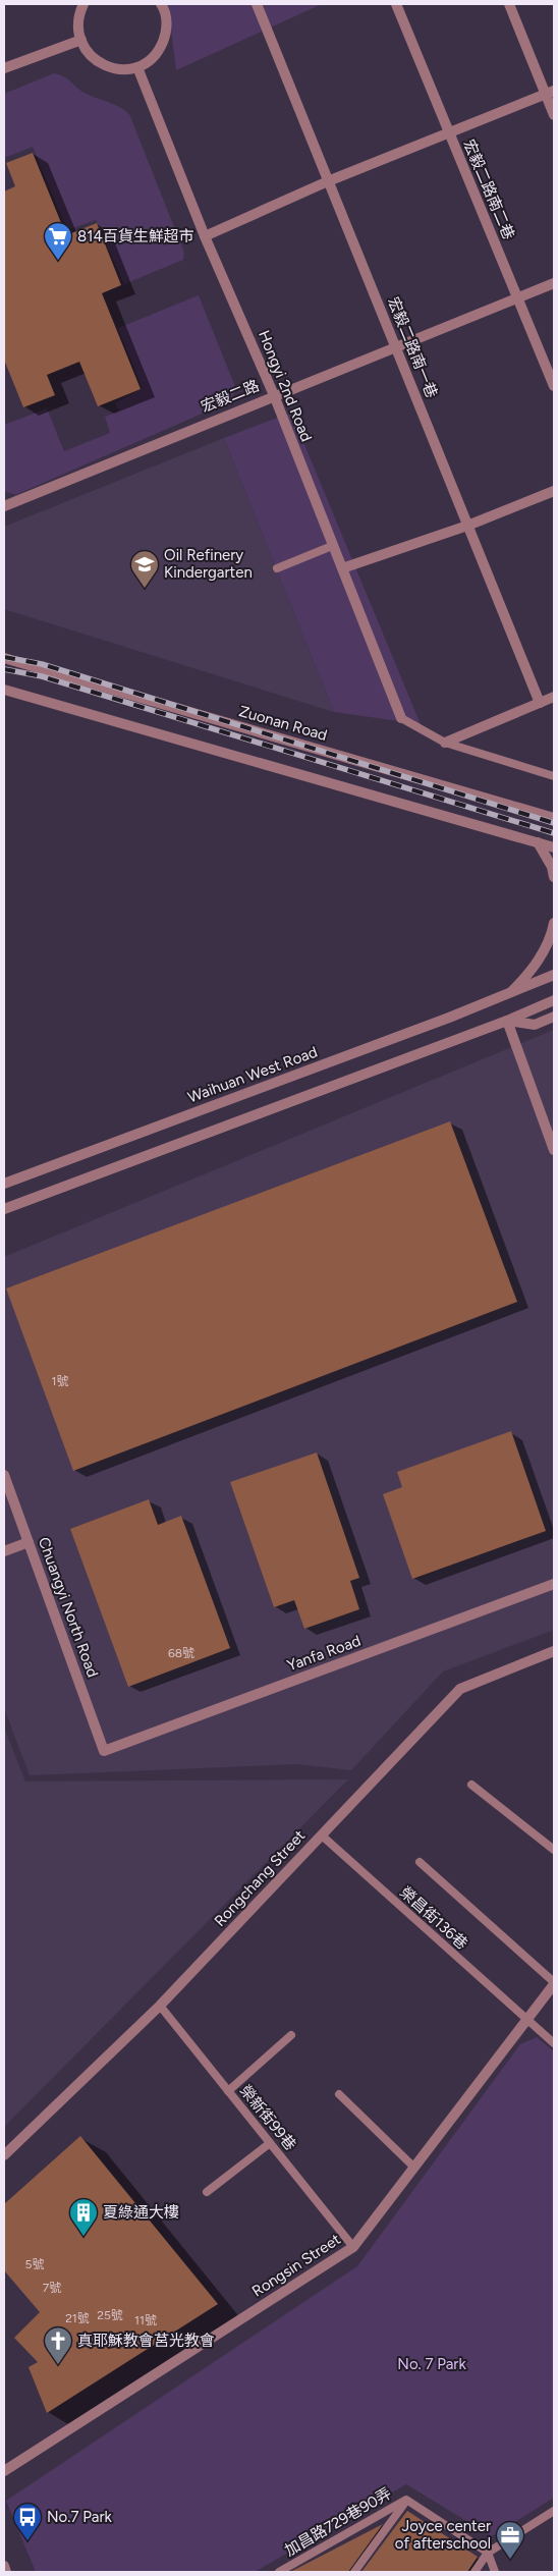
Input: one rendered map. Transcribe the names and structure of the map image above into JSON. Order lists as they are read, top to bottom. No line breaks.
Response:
{"streets":{"street":["宏毅二路南二巷","宏毅二路南一巷","Hongyi 2nd Road","宏毅二路","Zuonan Road","Waihuan West Road","Chuangyi North Road","Yanfa Road","Rongchang Street","Rongsin Street"],"lane":["榮昌街136巷","榮新街99巷","加昌路729巷90弄"]},"crossings":[["宏毅二路南二巷","宏毅二路"],["宏毅二路南一巷","宏毅二路"],["Hongyi 2nd Road","宏毅二路"],["Chuangyi North Road","Yanfa Road"],["Rongchang Street","榮昌街136巷"],["Rongchang Street","榮新街99巷"],["榮昌街136巷","Rongsin Street"],["榮新街99巷","Rongsin Street"]],"parks":["No. 7 Park"],"places":{"supermarket":["814百貨生鮮超市"],"school or university":["Oil Refinery Kindergarten"],"building":["夏綠通大樓"],"church":["真耶穌教會莒光教會"],"bus stop":["No.7 Park"],"office":["Joyce center of afterschool"]},"house_numbers":["1號","68號","5號","7號","25號","21號","11號"]}
